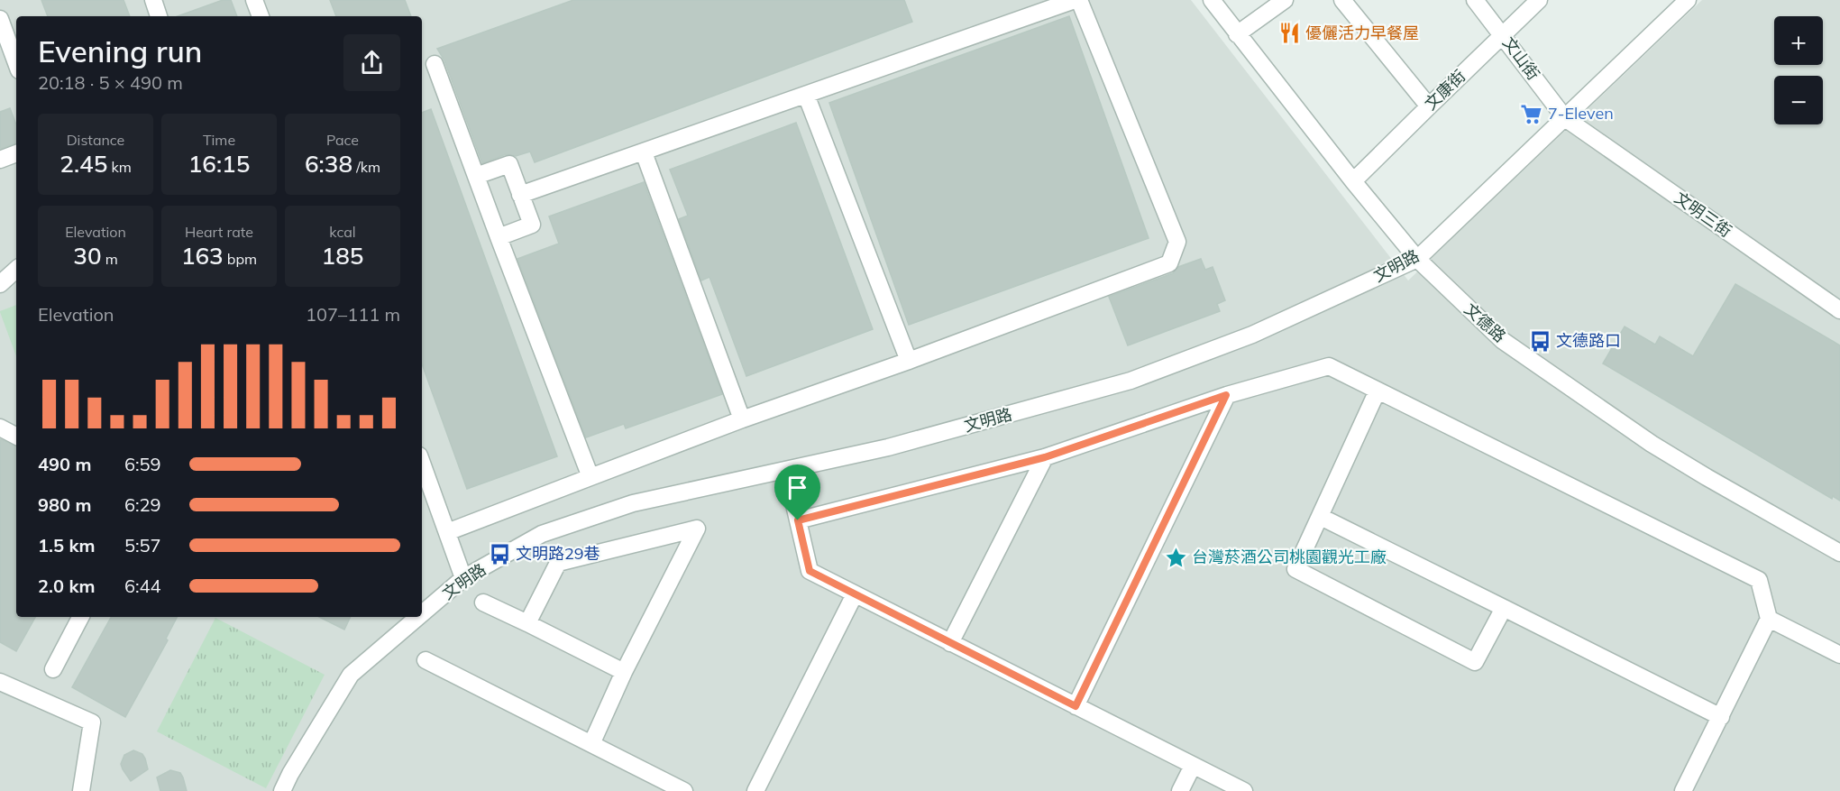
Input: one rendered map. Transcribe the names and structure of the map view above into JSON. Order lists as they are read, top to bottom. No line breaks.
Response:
{"streets":{"street":["文山街","文康街","文明三街","文明路","文德路"]},"crossings":[["文山街","文康街"],["文山街","文明三街"],["文山街","文明路"],["文康街","文德路"],["文明三街","文明路"],["文明路","文德路"]],"places":{"restaurant":["優儷活力早餐屋"],"supermarket":["7-Eleven"],"bus stop":["文德路口","文明路29巷"],"place":["台灣菸酒公司桃園觀光工廠"]},"page":{"map_buttons":["+","−"],"heading":["Evening run","20:18 · 5 × 490 m"],"stats":[["Distance","2.45 km"],["Time","16:15"],["Pace","6:38 /km"],["Elevation","30 m"],["Heart rate","163 bpm"],["kcal","185"]],"chart":["Elevation","107–111 m"],"list":[{"name":"490 m","note":"6:59"},{"name":"980 m","note":"6:29"},{"name":"1.5 km","note":"5:57"},{"name":"2.0 km","note":"6:44"}]}}
